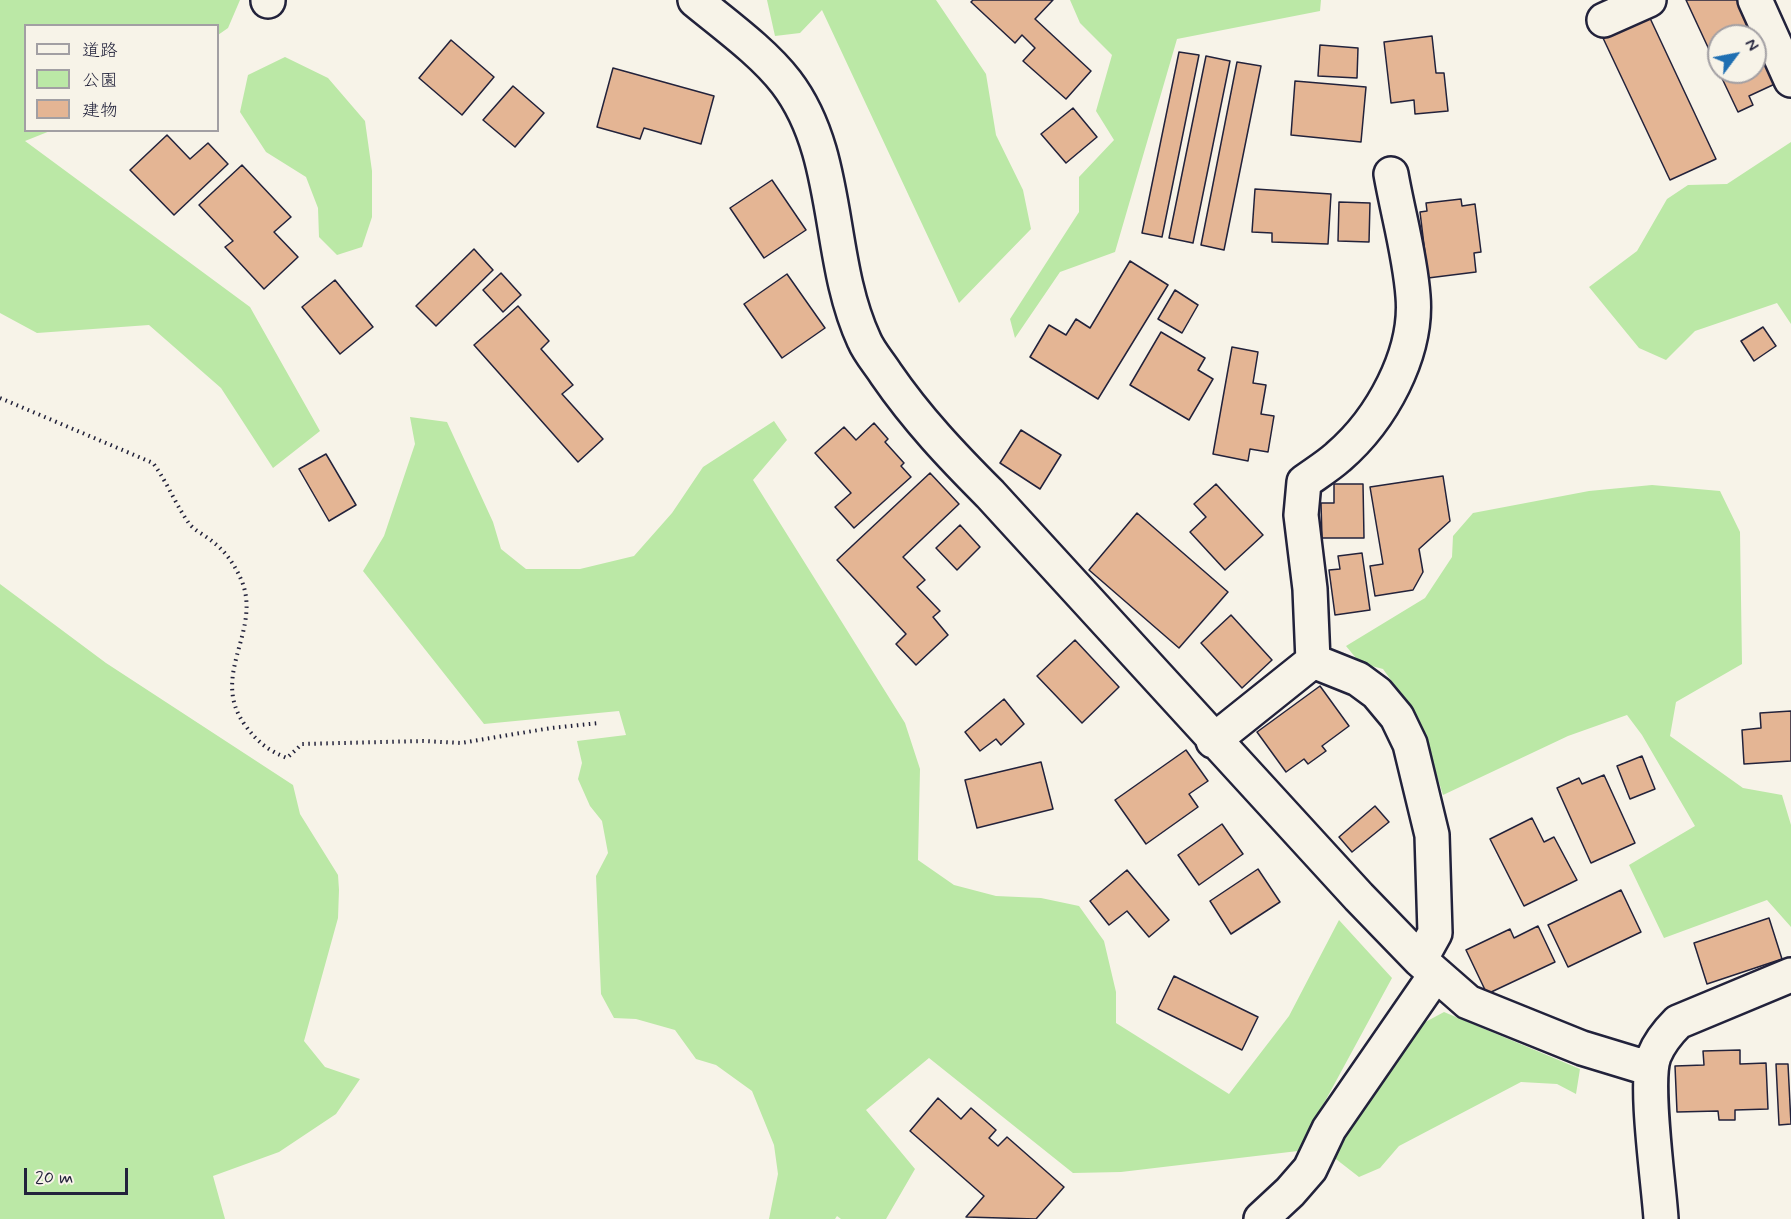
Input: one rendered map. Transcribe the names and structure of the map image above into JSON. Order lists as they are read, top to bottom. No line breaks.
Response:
{"legend":["道路","公園","建物"],"scale_bar":"20 m","north":"top right"}
